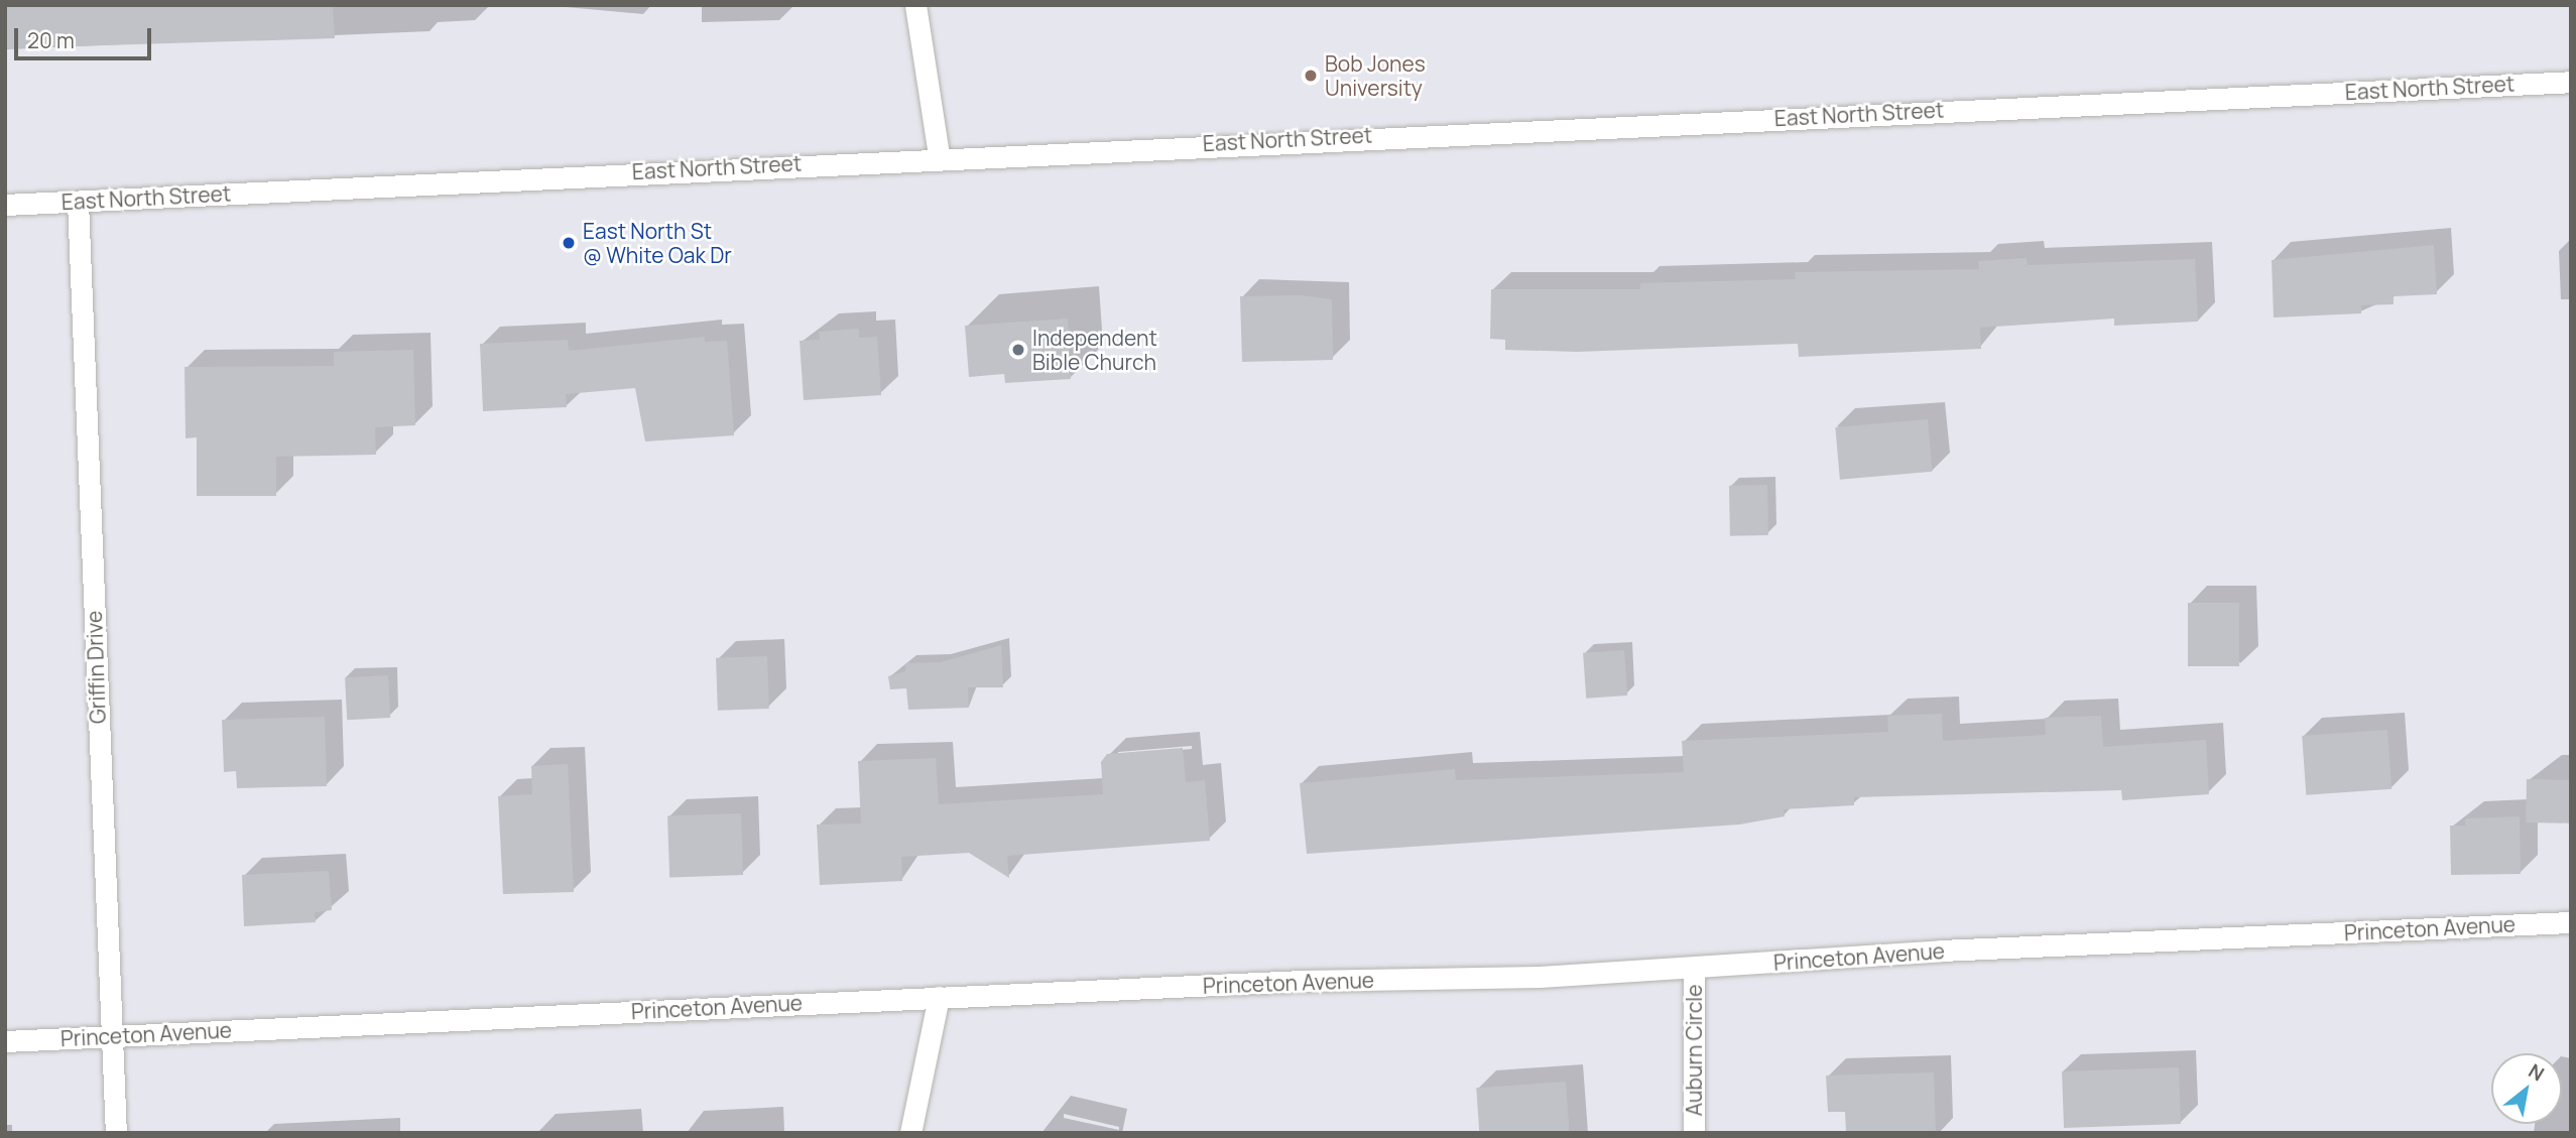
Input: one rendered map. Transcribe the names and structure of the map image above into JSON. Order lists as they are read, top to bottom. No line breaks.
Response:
{"streets":{"street":["East North Street","Griffin Drive","Princeton Avenue","Auburn Circle"]},"crossings":[["East North Street","Griffin Drive"],["Griffin Drive","Princeton Avenue"],["Princeton Avenue","Auburn Circle"]],"places":["Bob Jones University","East North St @ White Oak Dr","Independent Bible Church"],"scale_bar":"20 m","north":"top right"}
